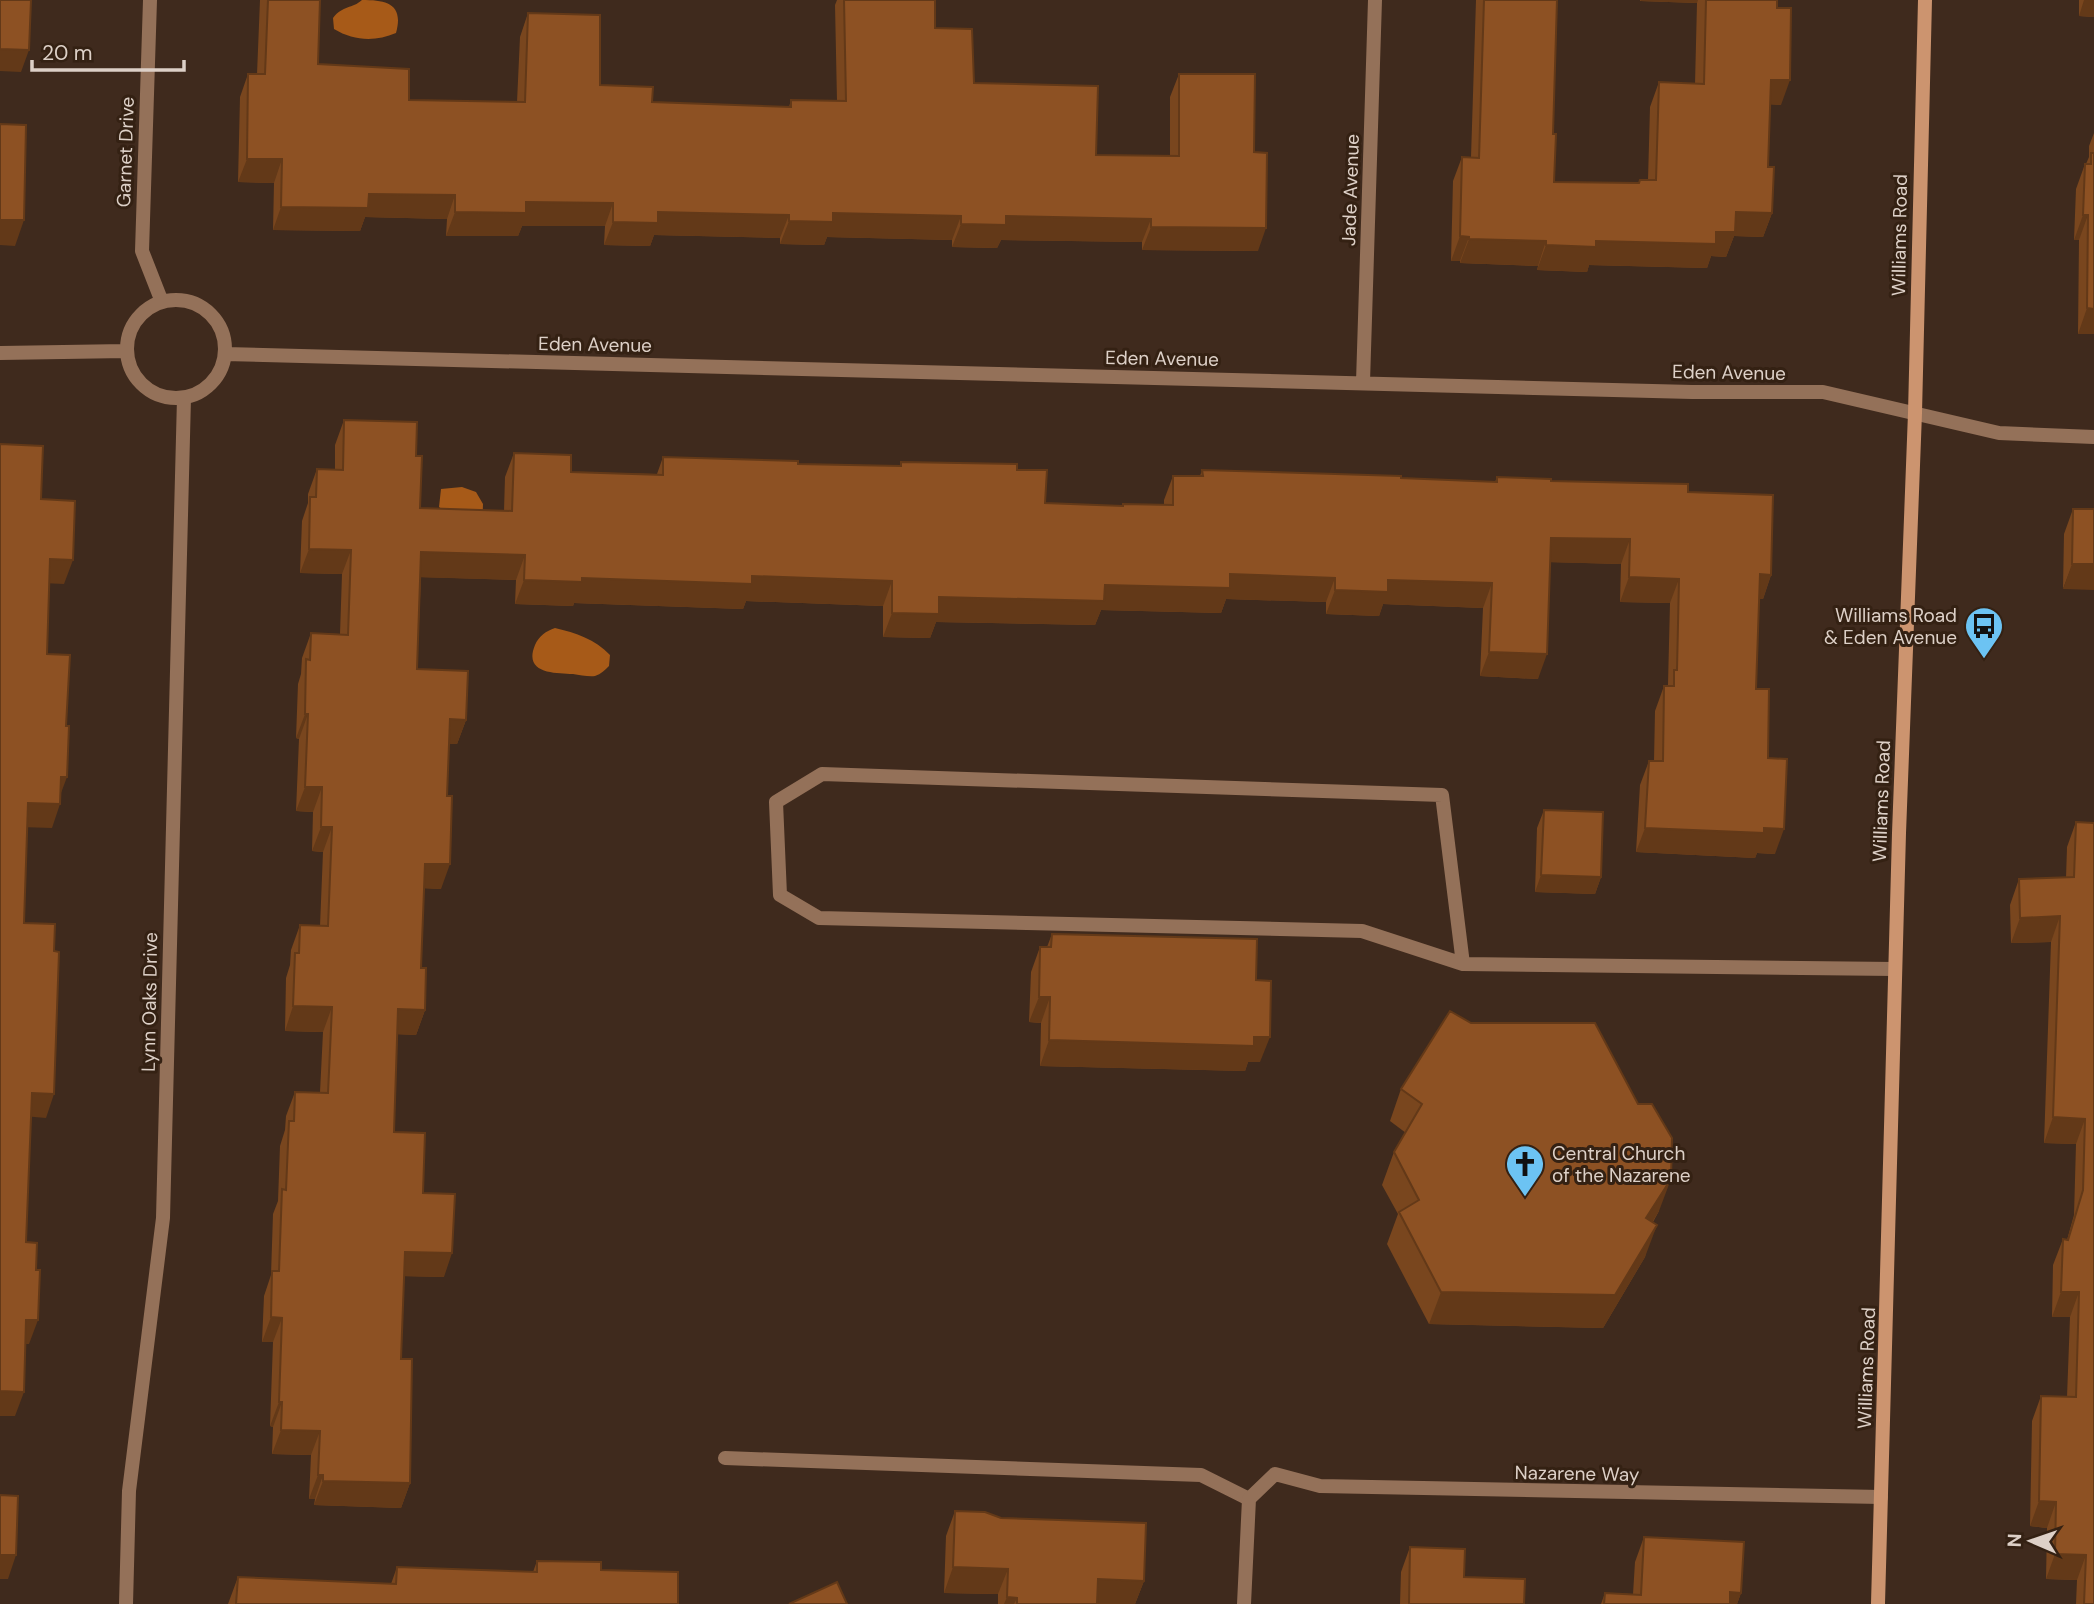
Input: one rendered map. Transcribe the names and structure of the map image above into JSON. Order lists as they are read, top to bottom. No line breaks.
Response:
{"streets":{"street":["Garnet Drive","Jade Avenue","Williams Road","Eden Avenue","Lynn Oaks Drive","Nazarene Way"]},"crossings":[["Garnet Drive","Eden Avenue"],["Garnet Drive","Lynn Oaks Drive"],["Jade Avenue","Eden Avenue"],["Williams Road","Eden Avenue"],["Williams Road","Nazarene Way"],["Eden Avenue","Lynn Oaks Drive"]],"places":{"bus stop":["Williams Road & Eden Avenue"],"church":["Central Church of the Nazarene"]},"scale_bar":"20 m","north":"left"}
